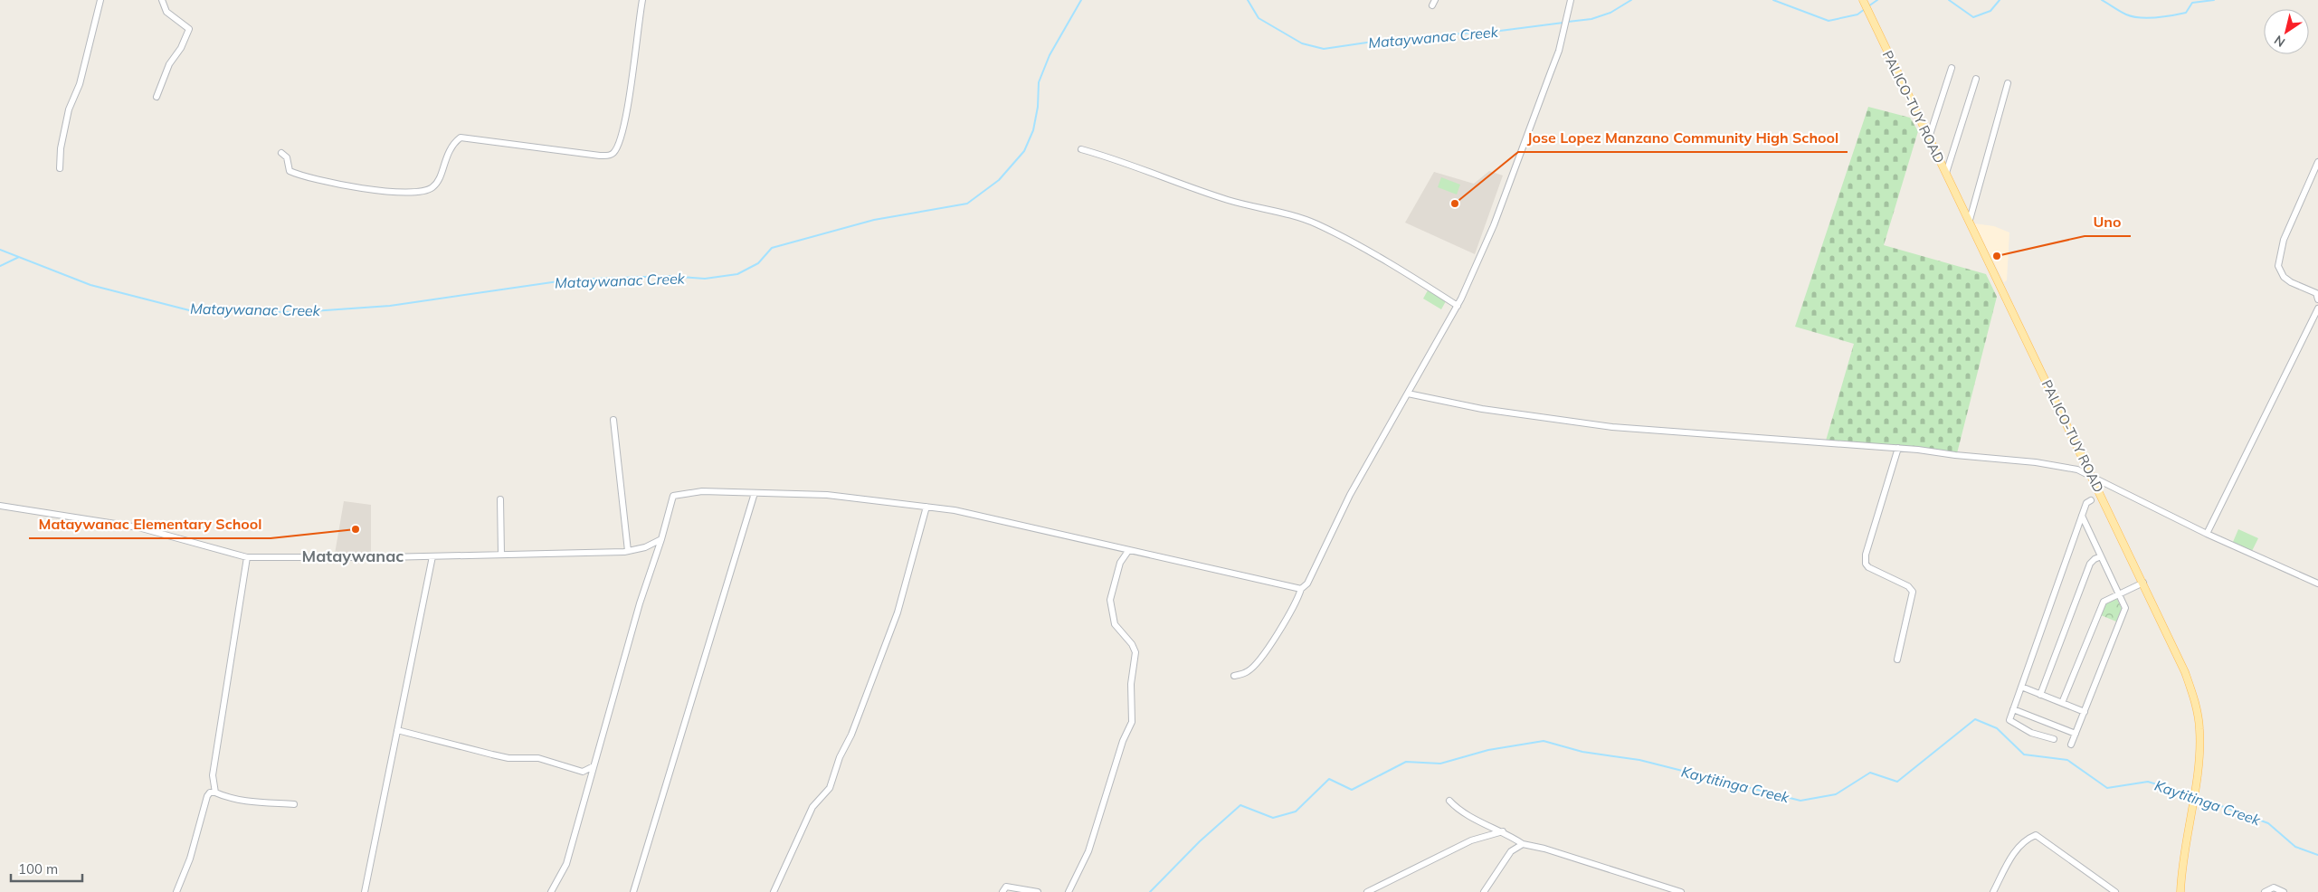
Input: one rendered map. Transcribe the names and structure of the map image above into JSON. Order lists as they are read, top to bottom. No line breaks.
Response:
{"streets":{"main road":["PALICO-TUY ROAD"]},"districts":["Mataywanac"],"water":["Mataywanac Creek","Kaytitinga Creek"],"places":["Jose Lopez Manzano Community High School","Uno","Mataywanac Elementary School"],"scale_bar":"100 m","north":"bottom left"}
